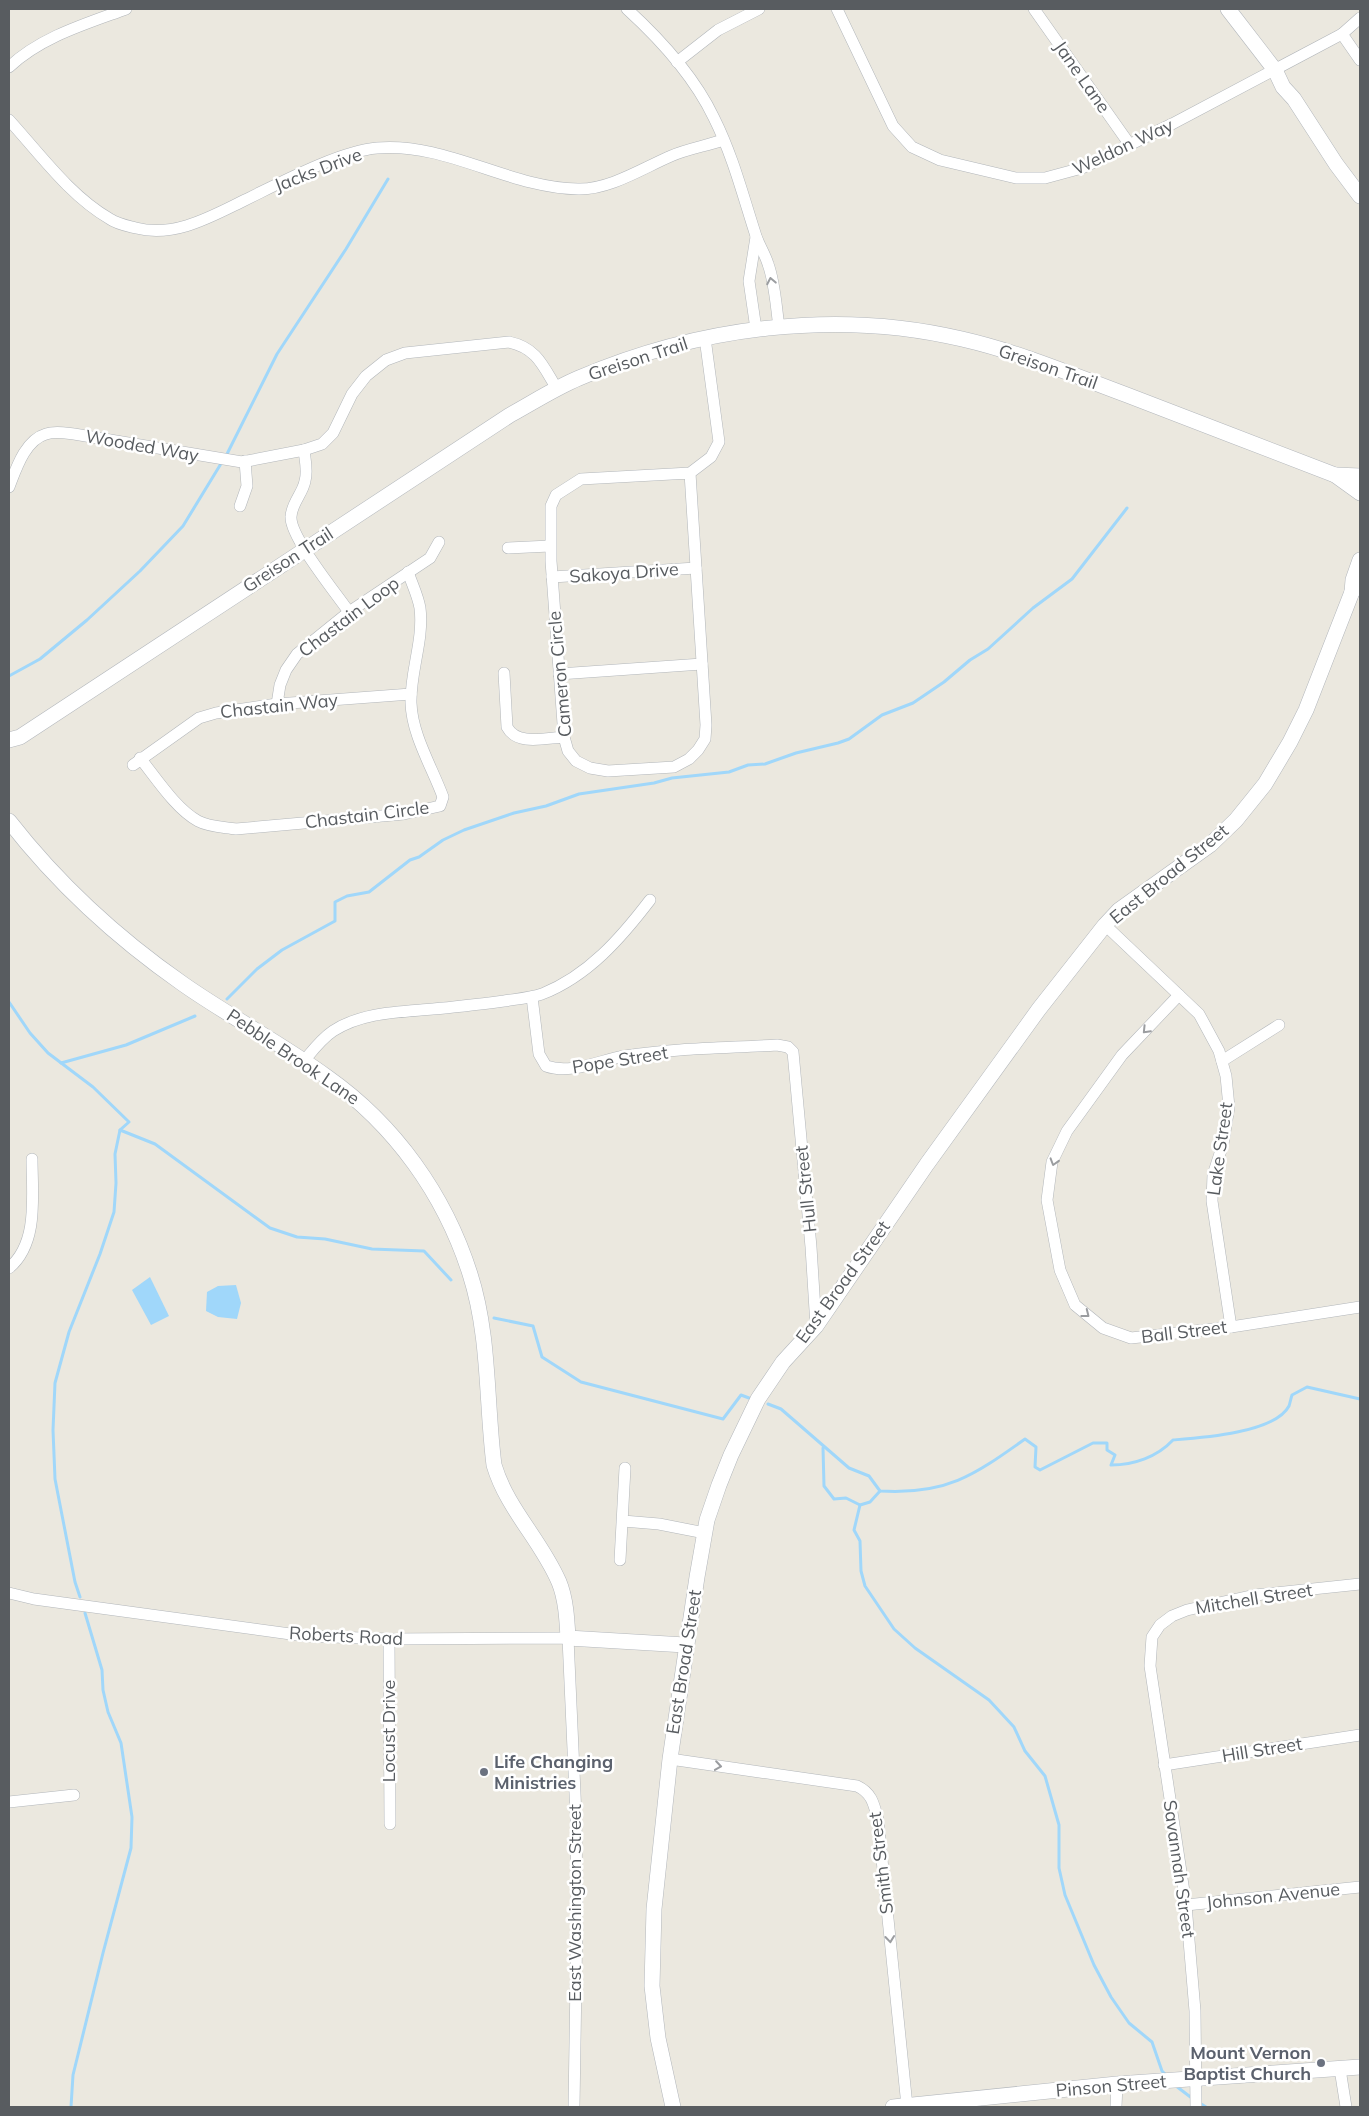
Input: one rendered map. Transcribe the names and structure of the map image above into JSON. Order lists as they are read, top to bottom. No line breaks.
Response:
{"streets":{"street":["Jane Lane","Weldon Way","Jacks Drive","Greison Trail","Wooded Way","Sakoya Drive","Chastain Loop","Cameron Circle","Chastain Way","Chastain Circle","East Broad Street","Pebble Brook Lane","Pope Street","Lake Street","Hull Street","Ball Street","Mitchell Street","Roberts Road","Locust Drive","Hill Street","Smith Street","Savannah Street","Johnson Avenue","East Washington Street","Pinson Street"]},"crossings":[["Jane Lane","Weldon Way"],["Greison Trail","Wooded Way"],["Sakoya Drive","Cameron Circle"],["Chastain Loop","Chastain Way"],["Chastain Loop","Chastain Circle"],["Chastain Way","Chastain Circle"],["East Broad Street","Lake Street"],["East Broad Street","Hull Street"],["East Broad Street","Roberts Road"],["East Broad Street","Smith Street"],["Pebble Brook Lane","Roberts Road"],["Pebble Brook Lane","East Washington Street"],["Pope Street","Hull Street"],["Lake Street","Ball Street"],["Mitchell Street","Savannah Street"],["Roberts Road","Locust Drive"],["Roberts Road","East Washington Street"],["Hill Street","Savannah Street"],["Smith Street","Pinson Street"],["Savannah Street","Johnson Avenue"],["Savannah Street","Pinson Street"]],"one_way":["Smith Street"],"places":["Life Changing Ministries","Mount Vernon Baptist Church"]}
